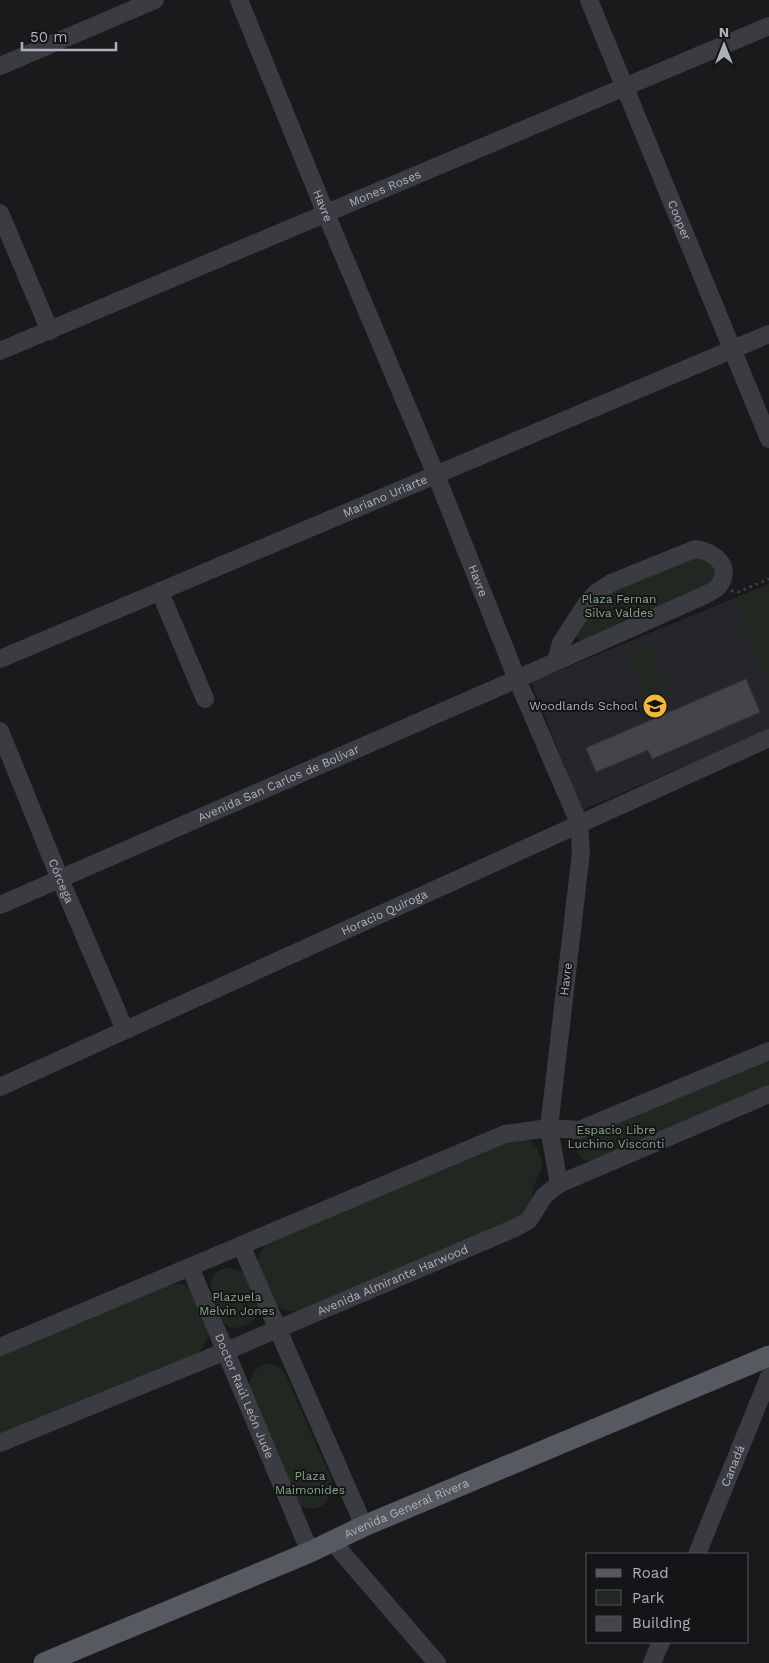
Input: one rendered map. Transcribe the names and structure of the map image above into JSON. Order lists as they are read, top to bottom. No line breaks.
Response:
{"streets":{"main road":["Avenida General Rivera"],"street":["Mones Roses","Havre","Cooper","Mariano Uriarte","Avenida San Carlos de Bolívar","Córcega","Horacio Quiroga","Avenida Almirante Harwood","Doctor Raúl León Jude","Canadá"]},"crossings":[["Mones Roses","Havre"],["Mones Roses","Cooper"],["Havre","Mariano Uriarte"],["Havre","Avenida San Carlos de Bolívar"],["Havre","Horacio Quiroga"],["Havre","Avenida Almirante Harwood"],["Cooper","Mariano Uriarte"],["Avenida San Carlos de Bolívar","Córcega"],["Córcega","Horacio Quiroga"],["Avenida Almirante Harwood","Doctor Raúl León Jude"],["Doctor Raúl León Jude","Avenida General Rivera"]],"parks":["Plaza Fernan Silva Valdes","Espacio Libre Luchino Visconti","Plazuela Melvin Jones","Plaza Maimonides"],"places":{"school or university":["Woodlands School"]},"legend":["Road","Park","Building"],"scale_bar":"50 m","north":"top"}
